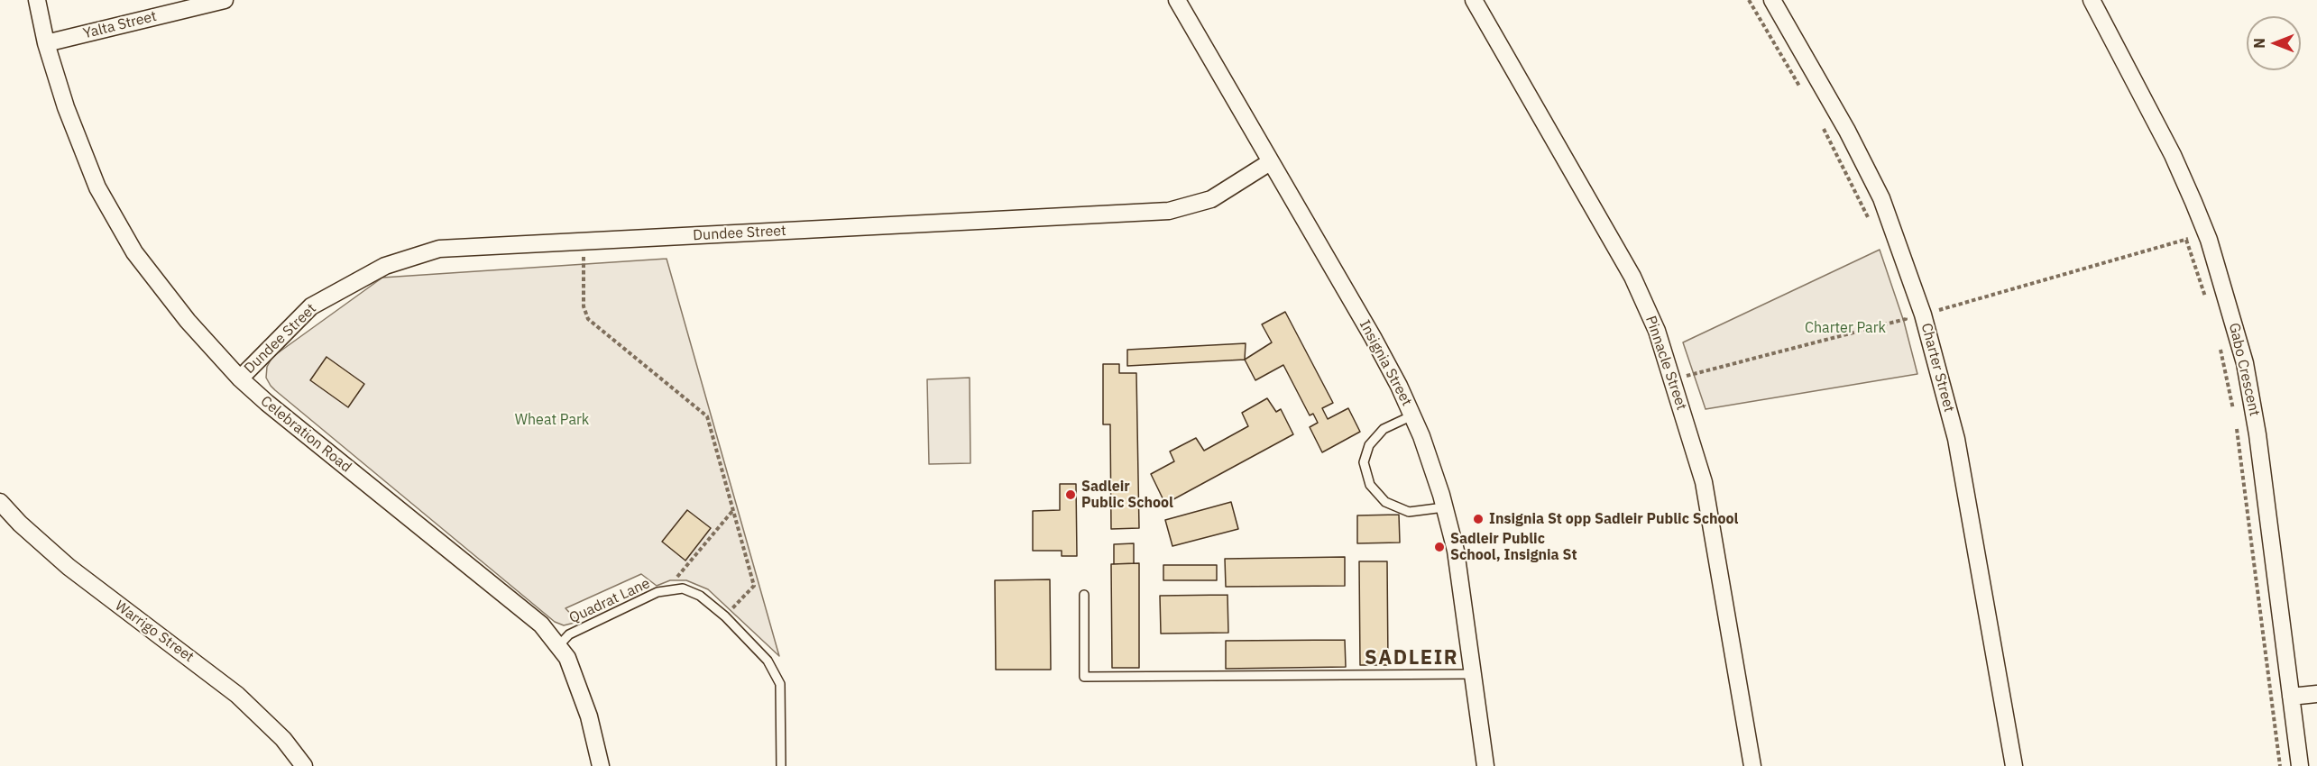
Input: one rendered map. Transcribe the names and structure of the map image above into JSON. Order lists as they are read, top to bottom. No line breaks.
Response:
{"streets":{"street":["Yalta Street","Dundee Street","Insignia Street","Pinnacle Street","Charter Street","Gabo Crescent","Celebration Road","Warrigo Street"],"lane":["Quadrat Lane"]},"crossings":[["Yalta Street","Celebration Road"],["Dundee Street","Insignia Street"],["Dundee Street","Celebration Road"],["Celebration Road","Quadrat Lane"]],"districts":["SADLEIR"],"parks":["Charter Park","Wheat Park"],"places":["Sadleir Public School","Insignia St opp Sadleir Public School","Sadleir Public School, Insignia St"],"north":"left"}
